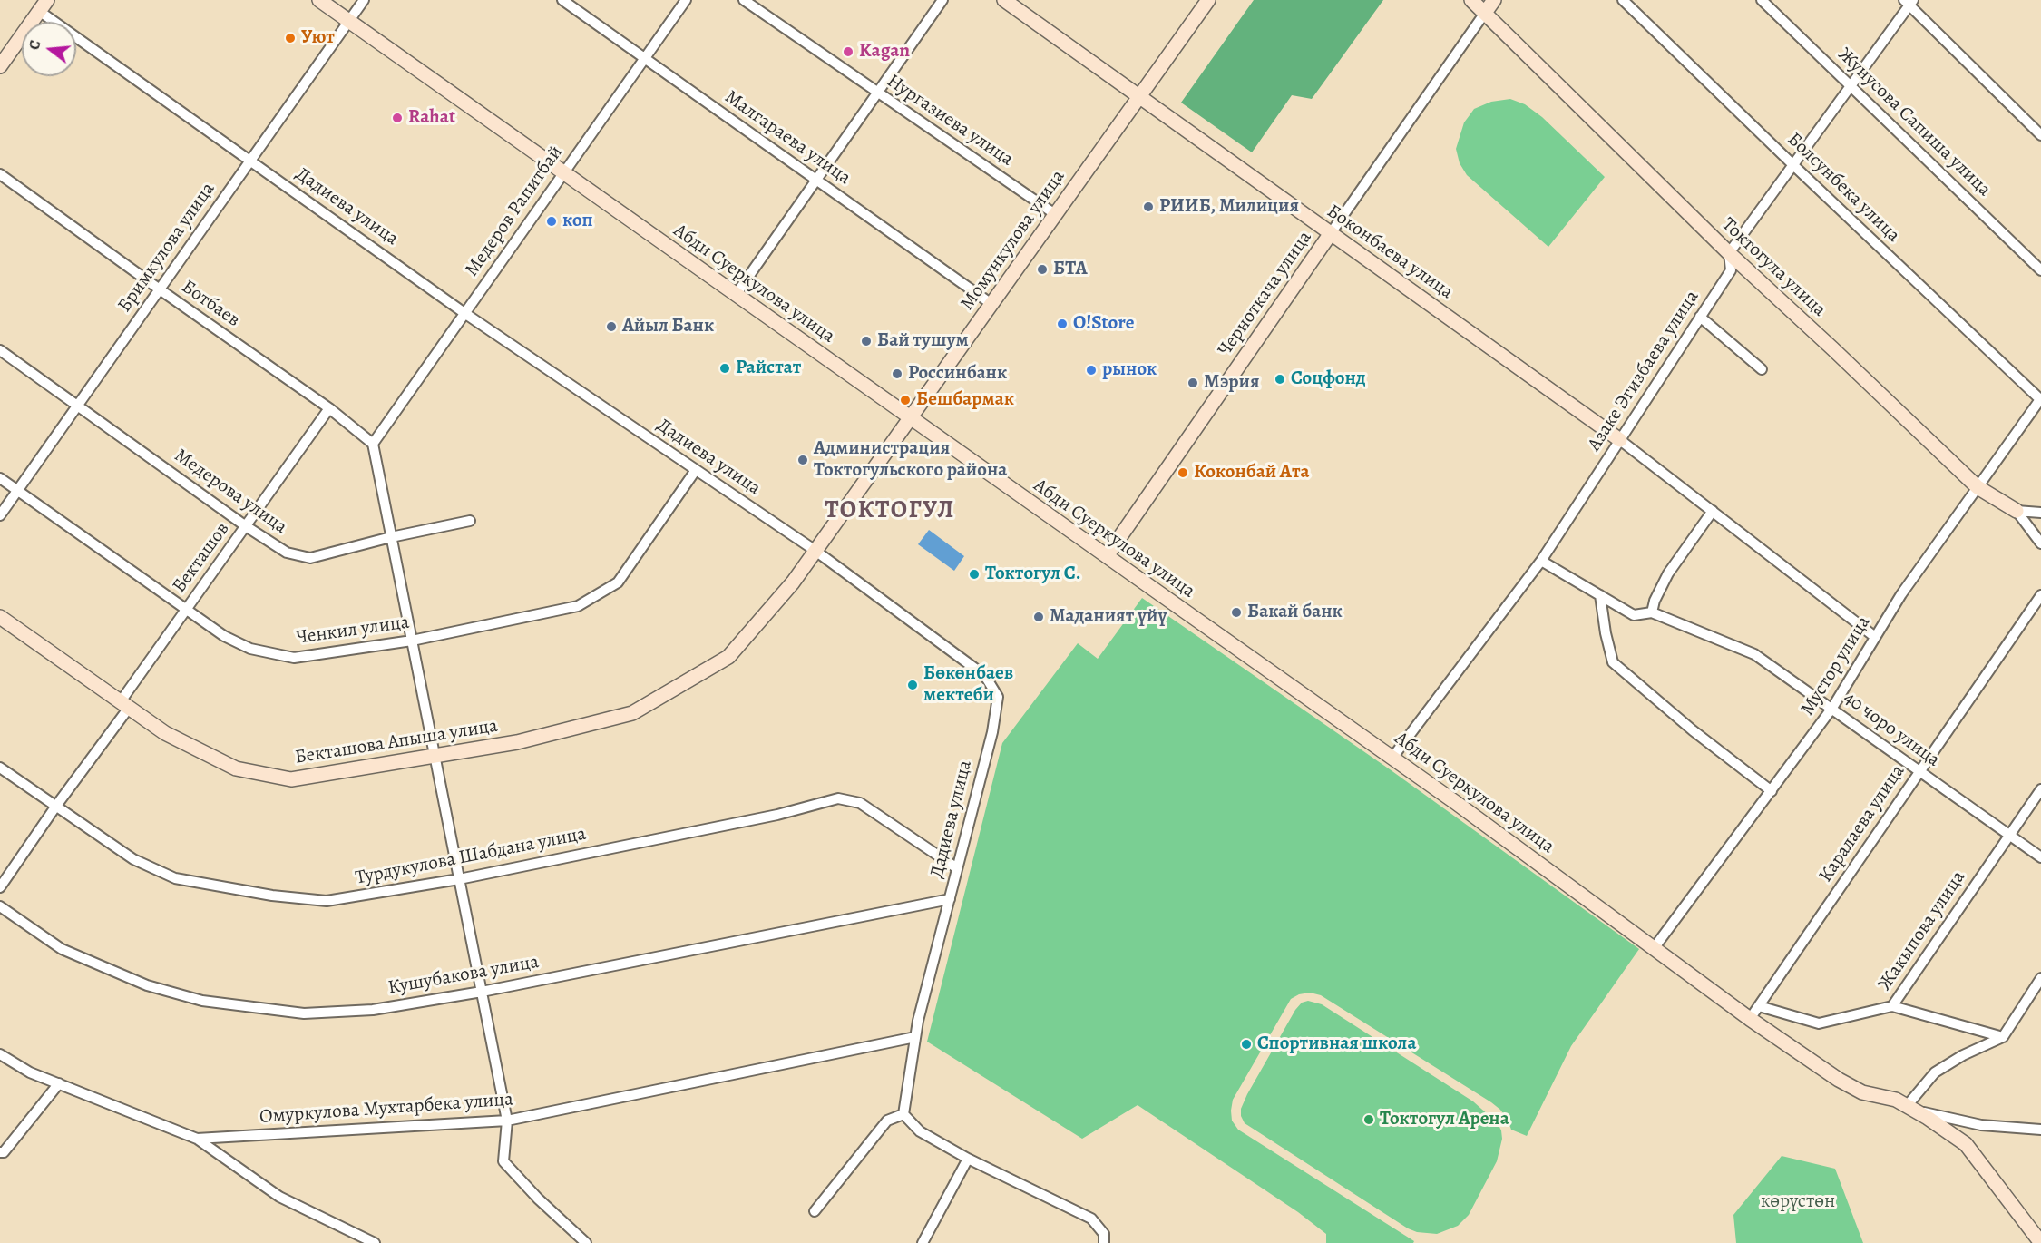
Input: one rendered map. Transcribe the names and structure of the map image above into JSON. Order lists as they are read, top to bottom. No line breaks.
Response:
{"streets":{"street":["Нургазиева улица","Жунусова Сапиша улица","Малгараева улица","Болсунбека улица","Дадиева улица","Медеров Рапитбай","Момункулова улица","Бримкулова улица","Боконбаева улица","Токтогула улица","Абди Суеркулова улица","Черноткача улица","Ботбаев","Азаке Эгизбаева улица","Медерова улица","Бекташов","Ченкил улица","Мустор улица","40 чоро улица","Бекташова Апыша улица","Каралаева улица","Турдукулова Шабдана улица","Жакыпова улица","Кушубакова улица","Омуркулова Мухтарбека улица"]},"crossings":[["Нургазиева улица","Момункулова улица"],["Жунусова Сапиша улица","Азаке Эгизбаева улица"],["Малгараева улица","Медеров Рапитбай"],["Малгараева улица","Момункулова улица"],["Болсунбека улица","Азаке Эгизбаева улица"],["Болсунбека улица","Мустор улица"],["Дадиева улица","Медеров Рапитбай"],["Дадиева улица","Момункулова улица"],["Дадиева улица","Бримкулова улица"],["Дадиева улица","Ченкил улица"],["Дадиева улица","Турдукулова Шабдана улица"],["Дадиева улица","Кушубакова улица"],["Дадиева улица","Омуркулова Мухтарбека улица"],["Медеров Рапитбай","Абди Суеркулова улица"],["Медеров Рапитбай","Ботбаев"],["Момункулова улица","Боконбаева улица"],["Момункулова улица","Абди Суеркулова улица"],["Момункулова улица","Бекташова Апыша улица"],["Бримкулова улица","Абди Суеркулова улица"],["Бримкулова улица","Ботбаев"],["Бримкулова улица","Медерова улица"],["Бримкулова улица","Ченкил улица"],["Боконбаева улица","Черноткача улица"],["Боконбаева улица","Азаке Эгизбаева улица"],["Токтогула улица","Черноткача улица"],["Токтогула улица","Азаке Эгизбаева улица"],["Токтогула улица","Мустор улица"],["Абди Суеркулова улица","Черноткача улица"],["Абди Суеркулова улица","Азаке Эгизбаева улица"],["Абди Суеркулова улица","Мустор улица"],["Абди Суеркулова улица","Каралаева улица"],["Ботбаев","Бекташов"],["Азаке Эгизбаева улица","40 чоро улица"],["Медерова улица","Бекташов"],["Бекташов","Ченкил улица"],["Бекташов","Бекташова Апыша улица"],["Бекташов","Турдукулова Шабдана улица"],["Мустор улица","40 чоро улица"],["40 чоро улица","Каралаева улица"],["40 чоро улица","Жакыпова улица"],["Каралаева улица","Жакыпова улица"]],"districts":["ТОКТОГУЛ"],"parks":["көрүстөн"],"places":["Уют","Kagan","Rahat","РИИБ, Милиция","коп","БТА","O!Store","Айыл Банк","Бай тушум","Райстат","рынок","Россинбанк","Соцфонд","Мэрия","Бешбармак","Администрация Токтогульского района","Коконбай Ата","Токтогул С.","Бакай банк","Маданият үйү","Бөкөнбаев мектеби","Спортивная школа","Токтогул Арена"],"north":"left"}
